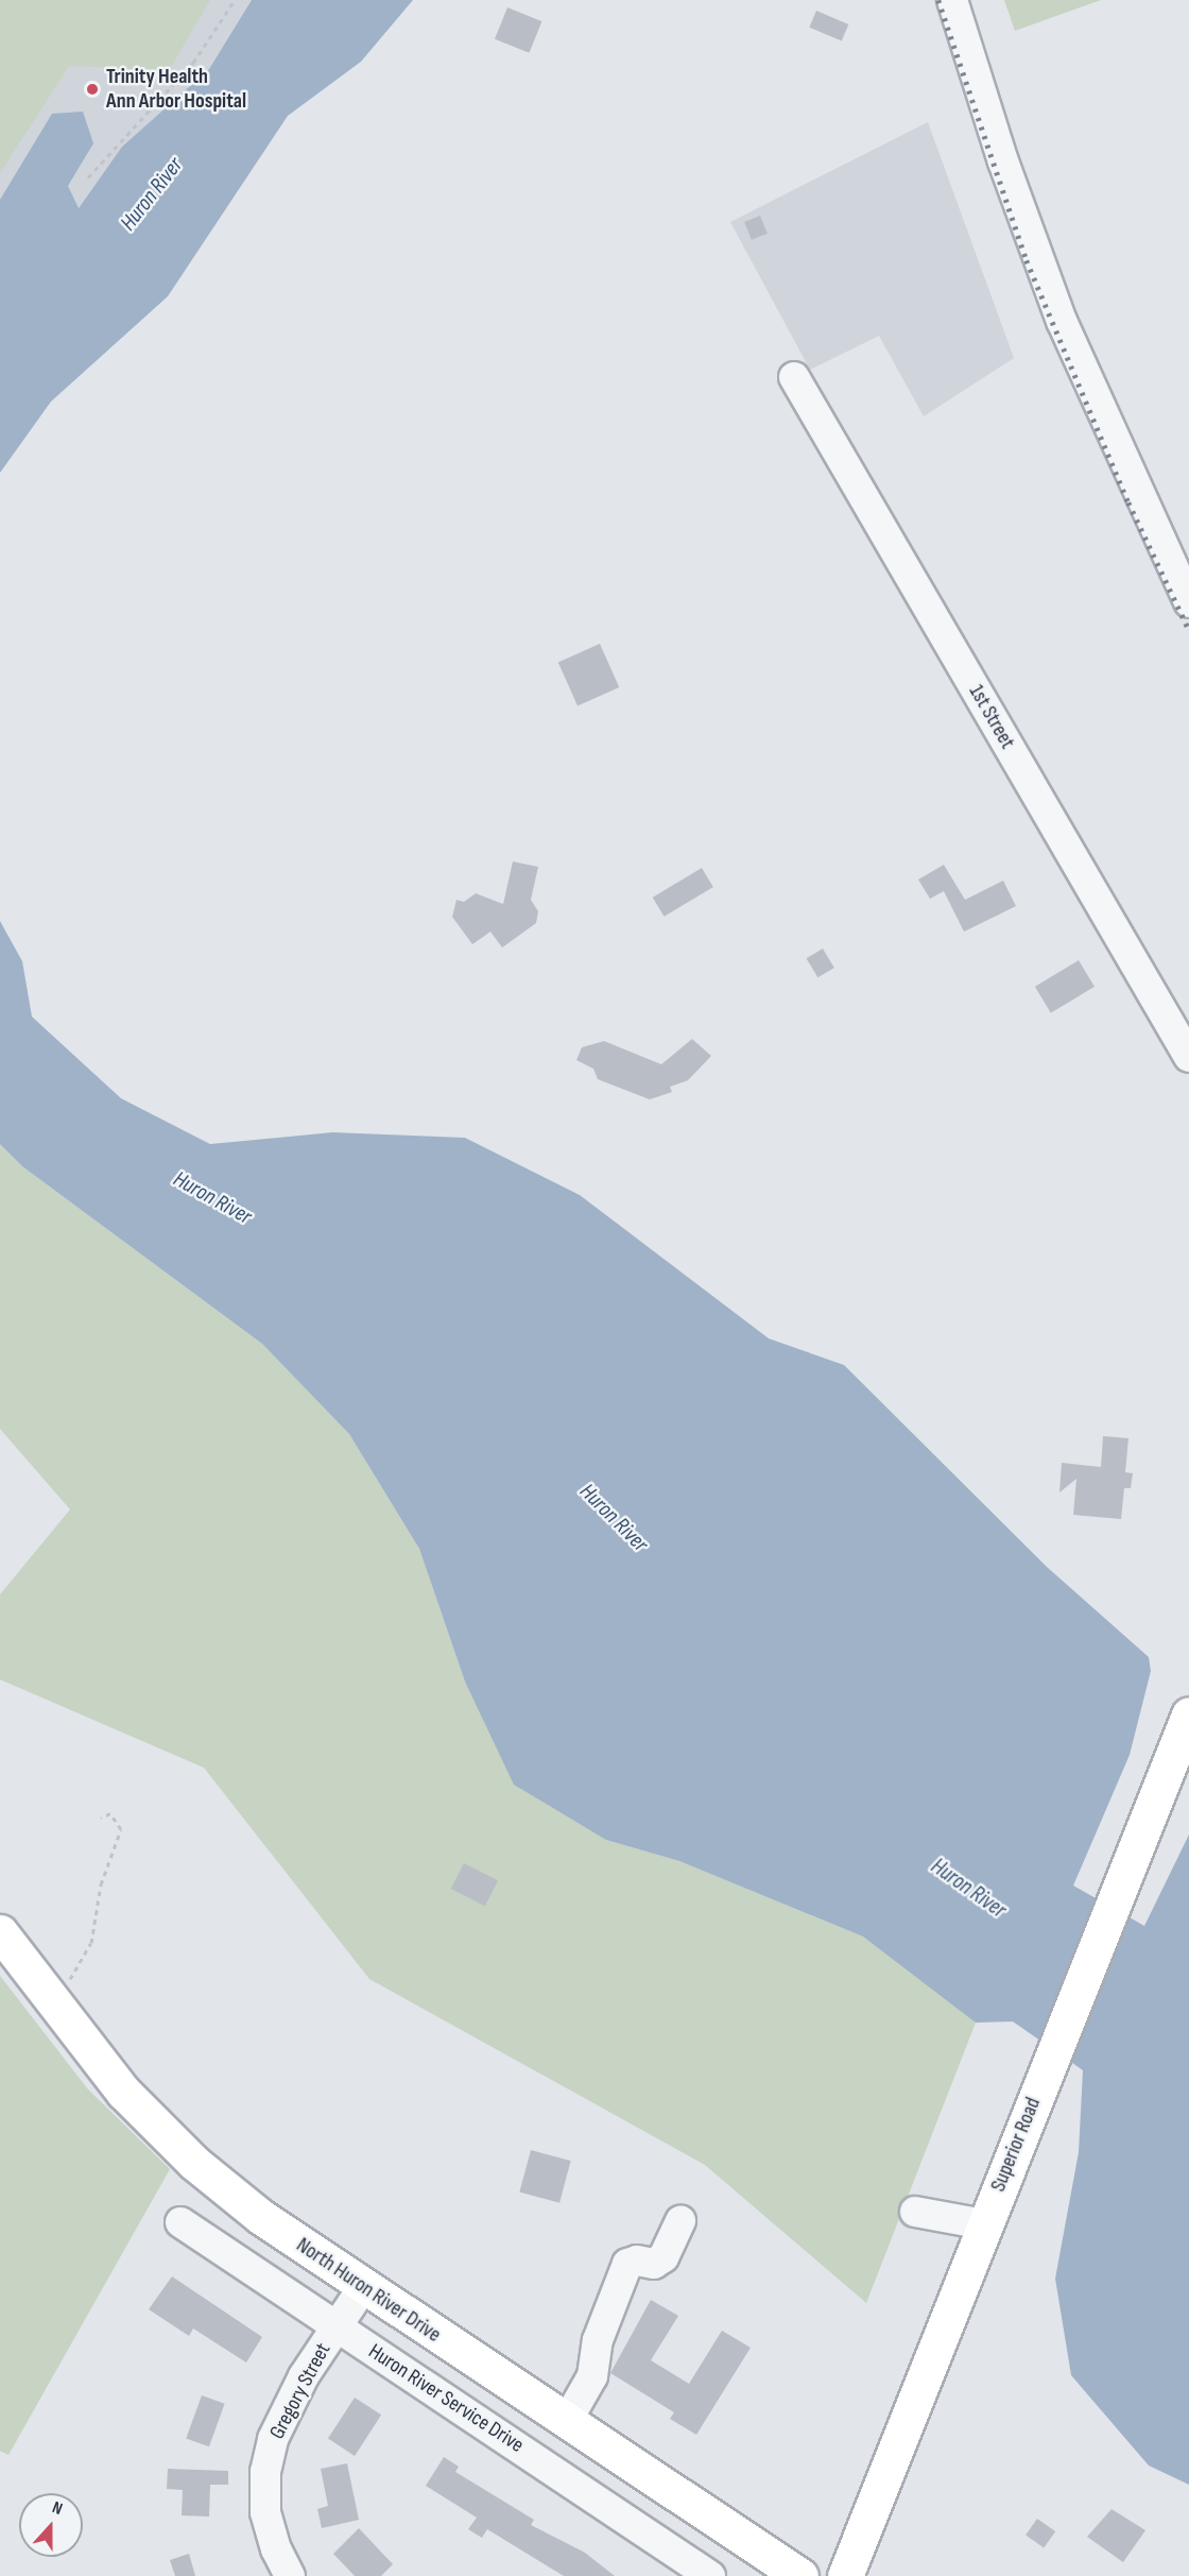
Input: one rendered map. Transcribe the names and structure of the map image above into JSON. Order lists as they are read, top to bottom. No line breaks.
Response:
{"streets":{"main road":["Superior Road","North Huron River Drive"],"street":["1st Street","Gregory Street","Huron River Service Drive"]},"crossings":[["North Huron River Drive","Gregory Street"],["Gregory Street","Huron River Service Drive"]],"water":["Huron River"],"places":["Trinity Health Ann Arbor Hospital"],"north":"top"}
